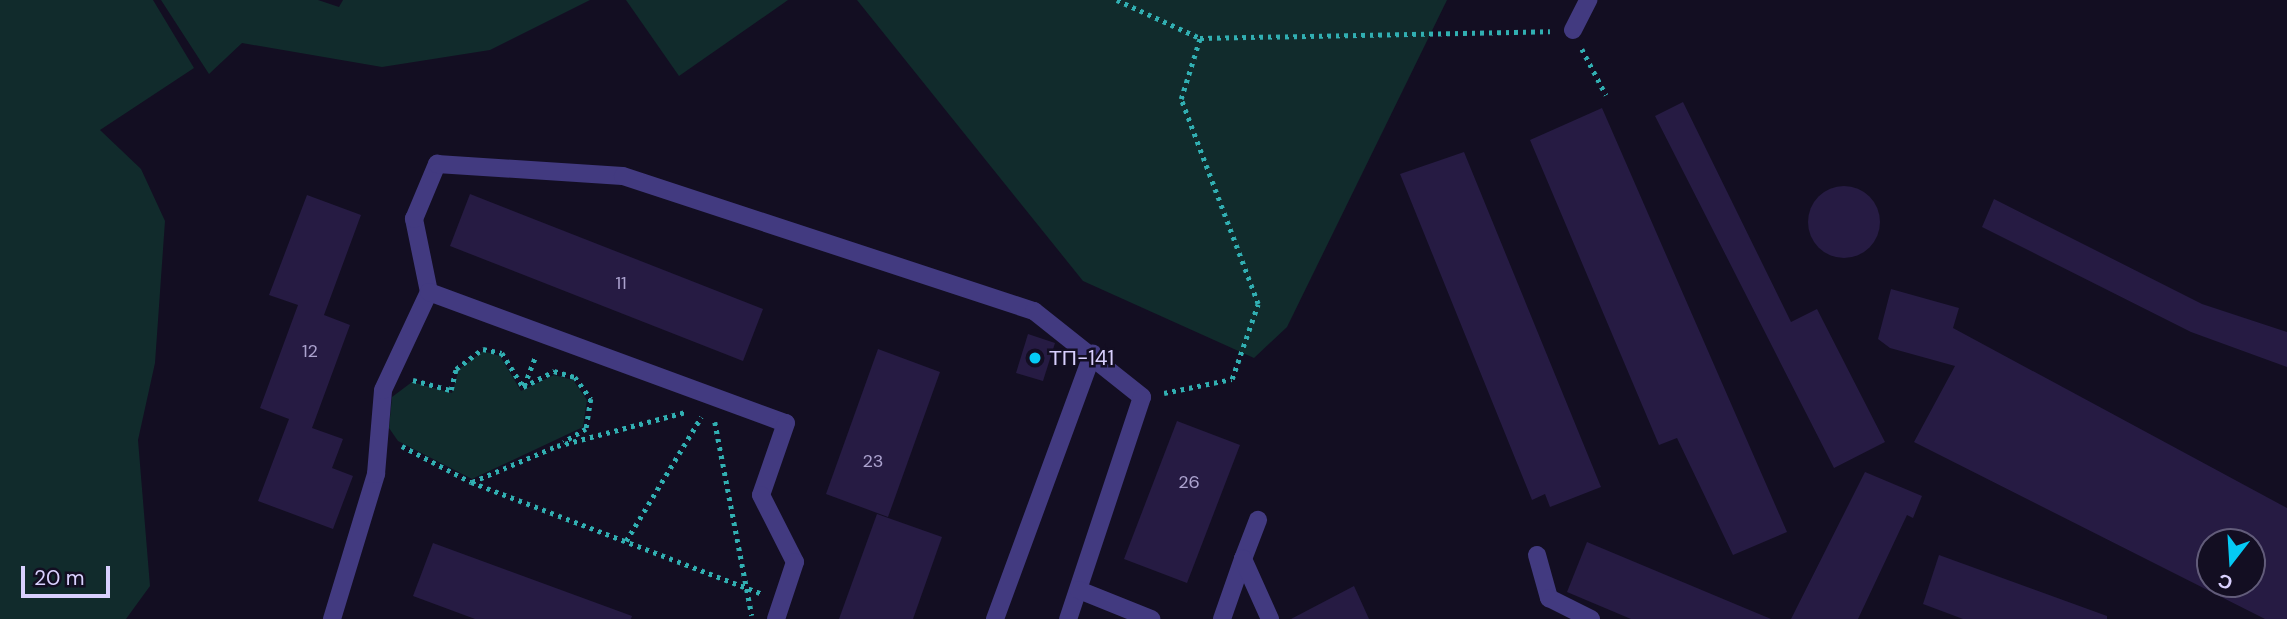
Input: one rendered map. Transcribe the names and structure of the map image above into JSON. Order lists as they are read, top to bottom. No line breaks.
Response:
{"places":["ТП-141"],"house_numbers":["11","12","23","26"],"scale_bar":"20 m","north":"bottom"}
